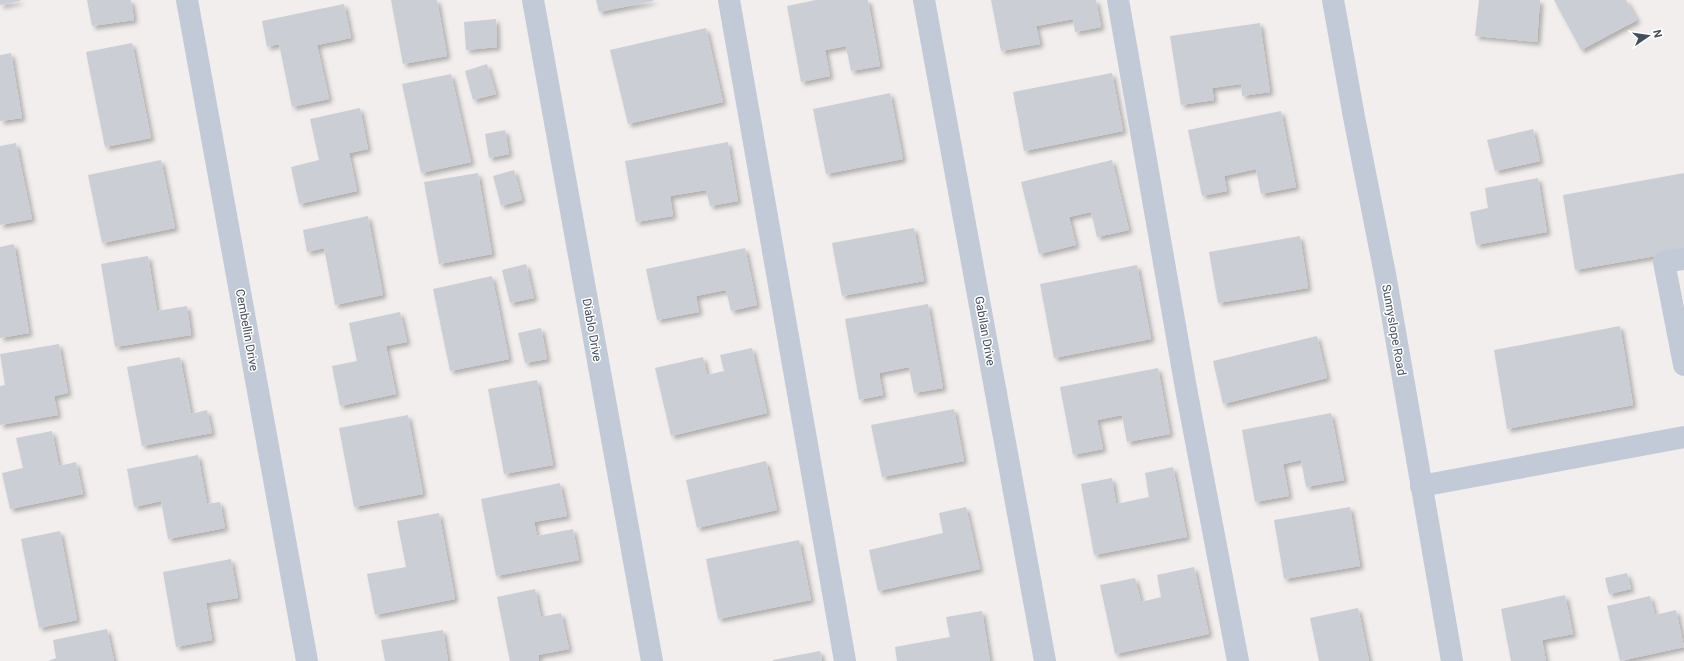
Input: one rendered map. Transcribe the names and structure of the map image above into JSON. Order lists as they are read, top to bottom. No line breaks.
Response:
{"streets":{"street":["Cembellin Drive","Diablo Drive","Sunnyslope Road","Gabilan Drive"]},"north":"right"}
